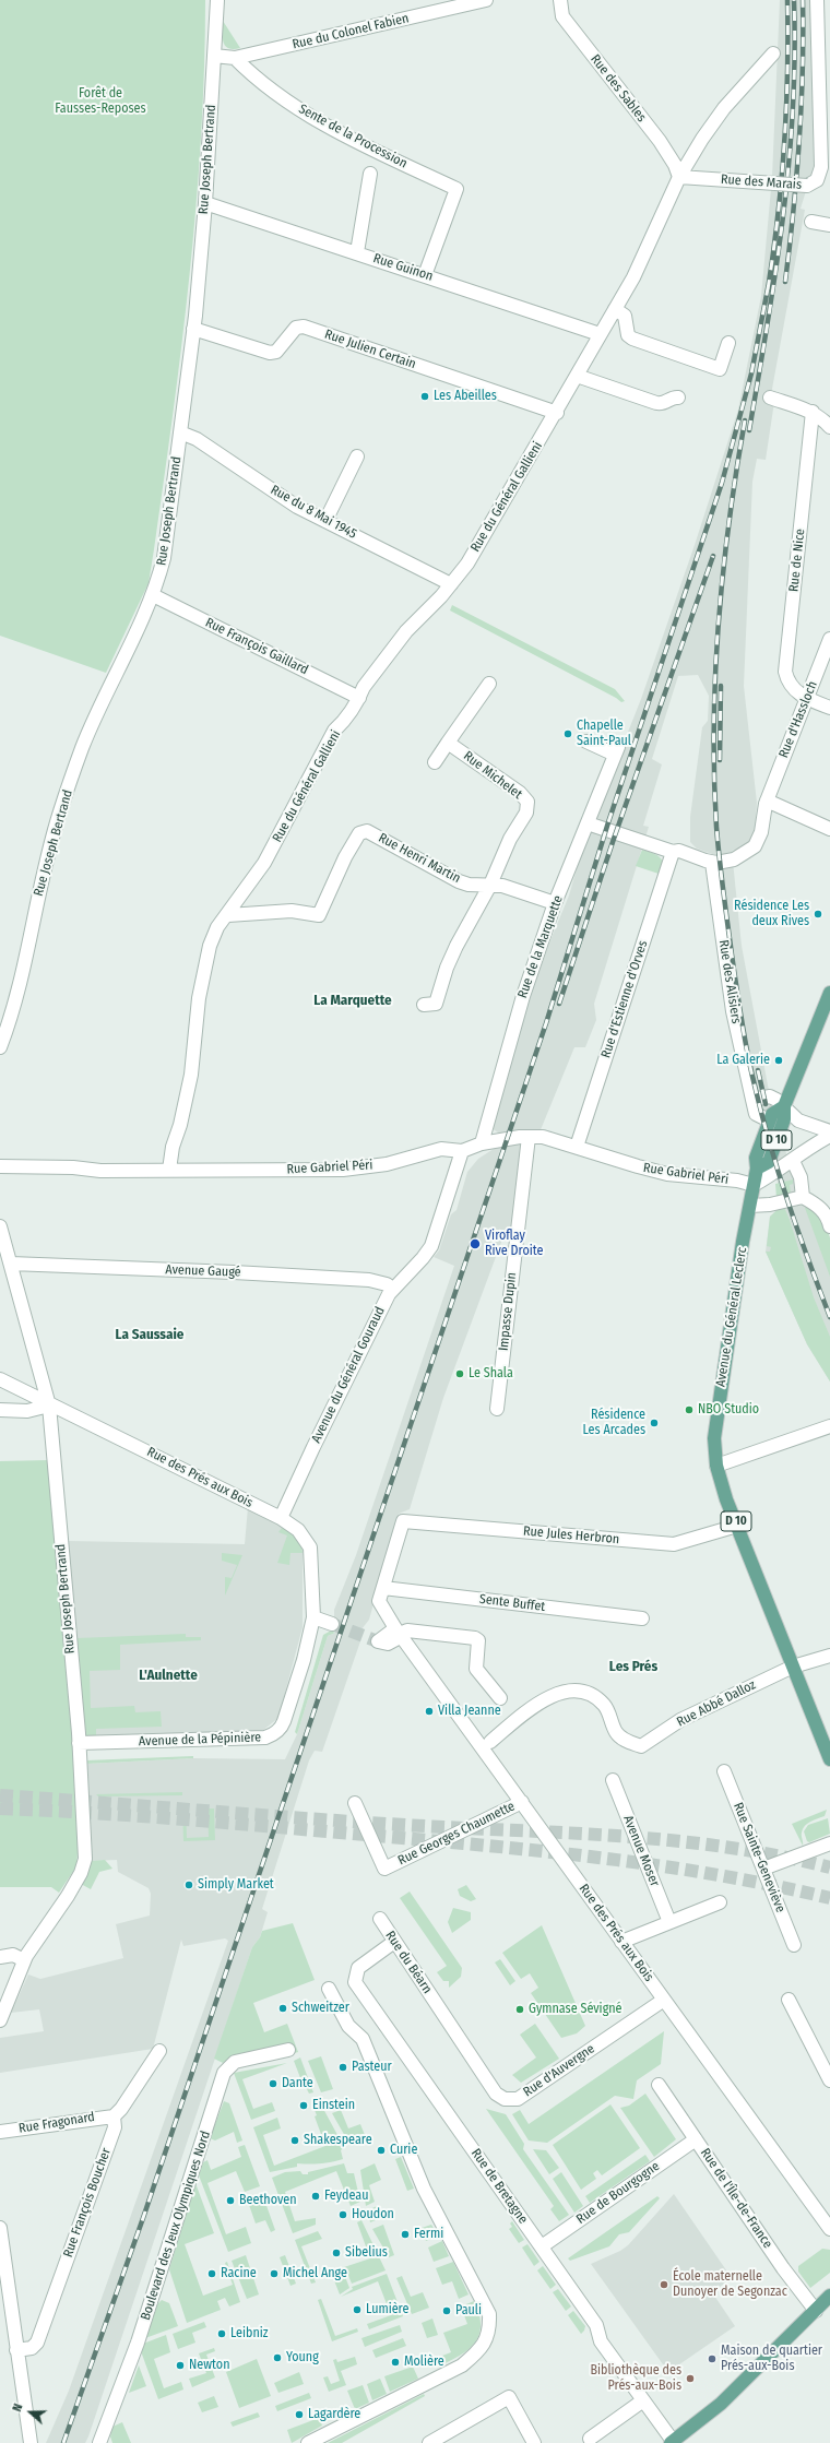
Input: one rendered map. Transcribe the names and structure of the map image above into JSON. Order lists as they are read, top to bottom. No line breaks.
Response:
{"streets":{"main road":["D 10","Avenue du Général Leclerc"],"street":["Rue du Colonel Fabien","Rue des Sables","Sente de la Procession","Rue Joseph Bertrand","Rue des Marais","Rue Guinon","Rue Julien Certain","Rue du Général Gallieni","Rue du 8 Mai 1945","Rue de Nice","Rue François Gaillard","Rue d'Hassloch","Rue Michelet","Rue Henri Martin","Rue de la Marquette","Rue des Alisiers","Rue d'Estienne d'Orves","Rue Gabriel Péri","Avenue Gaugé","Impasse Dupin","Avenue du Général Gouraud","Rue des Prés aux Bois","Rue Jules Herbron","Sente Buffet","Rue Abbé Dalloz","Avenue de la Pépinière","Rue Georges Chaumette","Avenue Moser","Rue Sainte-Geneviève","Rue du Béarn","Rue d'Auvergne","Rue Fragonard","Rue de Bretagne","Rue de Bourgogne","Rue de l'Île-de-France","Rue François Boucher","Boulevard des Jeux Olympiques Nord"]},"crossings":[["Rue du Colonel Fabien","Sente de la Procession"],["Rue du Colonel Fabien","Rue Joseph Bertrand"],["Rue des Sables","Rue des Marais"],["Rue des Sables","Rue du Général Gallieni"],["Sente de la Procession","Rue Guinon"],["Rue Joseph Bertrand","Rue Guinon"],["Rue Joseph Bertrand","Rue Julien Certain"],["Rue Joseph Bertrand","Rue du 8 Mai 1945"],["Rue Joseph Bertrand","Rue François Gaillard"],["Rue Joseph Bertrand","Avenue Gaugé"],["Rue Joseph Bertrand","Rue des Prés aux Bois"],["Rue Joseph Bertrand","Avenue de la Pépinière"],["Rue des Marais","Rue du Général Gallieni"],["Rue Guinon","Rue du Général Gallieni"],["Rue Julien Certain","Rue du Général Gallieni"],["Rue du Général Gallieni","Rue du 8 Mai 1945"],["Rue du Général Gallieni","Rue François Gaillard"],["Rue du Général Gallieni","Rue Henri Martin"],["Rue du Général Gallieni","Rue Gabriel Péri"],["Rue de Nice","Rue d'Hassloch"],["Rue Michelet","Rue Henri Martin"],["Rue Henri Martin","Rue de la Marquette"],["Rue de la Marquette","Rue Gabriel Péri"],["Rue des Alisiers","Avenue du Général Leclerc"],["Rue d'Estienne d'Orves","Rue Gabriel Péri"],["Rue Gabriel Péri","Impasse Dupin"],["Rue Gabriel Péri","Avenue du Général Leclerc"],["Rue Gabriel Péri","Avenue du Général Gouraud"],["Avenue Gaugé","Avenue du Général Gouraud"],["Avenue du Général Leclerc","Rue Jules Herbron"],["Avenue du Général Leclerc","Rue Abbé Dalloz"],["Avenue du Général Gouraud","Rue des Prés aux Bois"],["Rue des Prés aux Bois","Rue Jules Herbron"],["Rue des Prés aux Bois","Sente Buffet"],["Rue des Prés aux Bois","Avenue de la Pépinière"],["Rue des Prés aux Bois","Rue Georges Chaumette"],["Rue des Prés aux Bois","Rue d'Auvergne"],["Rue du Béarn","Rue d'Auvergne"],["Rue du Béarn","Rue de Bretagne"],["Rue Fragonard","Rue François Boucher"],["Rue de Bretagne","Rue de Bourgogne"],["Rue de Bourgogne","Rue de l'Île-de-France"]],"districts":["La Marquette","La Saussaie","Les Prés","L'Aulnette"],"parks":["Forêt de Fausses-Reposes"],"places":["Les Abeilles","Chapelle Saint-Paul","Résidence Les deux Rives","La Galerie","Viroflay Rive Droite","Le Shala","NBO Studio","Résidence Les Arcades","Villa Jeanne","Simply Market","Schweitzer","Gymnase Sévigné","Pasteur","Dante","Einstein","Shakespeare","Curie","Feydeau","Beethoven","Houdon","Fermi","Sibelius","Racine","Michel Ange","École maternelle Dunoyer de Segonzac","Lumière","Pauli","Leibniz","Young","Maison de quartier Prés-aux-Bois","Molière","Newton","Bibliothèque des Prés-aux-Bois","Lagardère"],"north":"left"}
